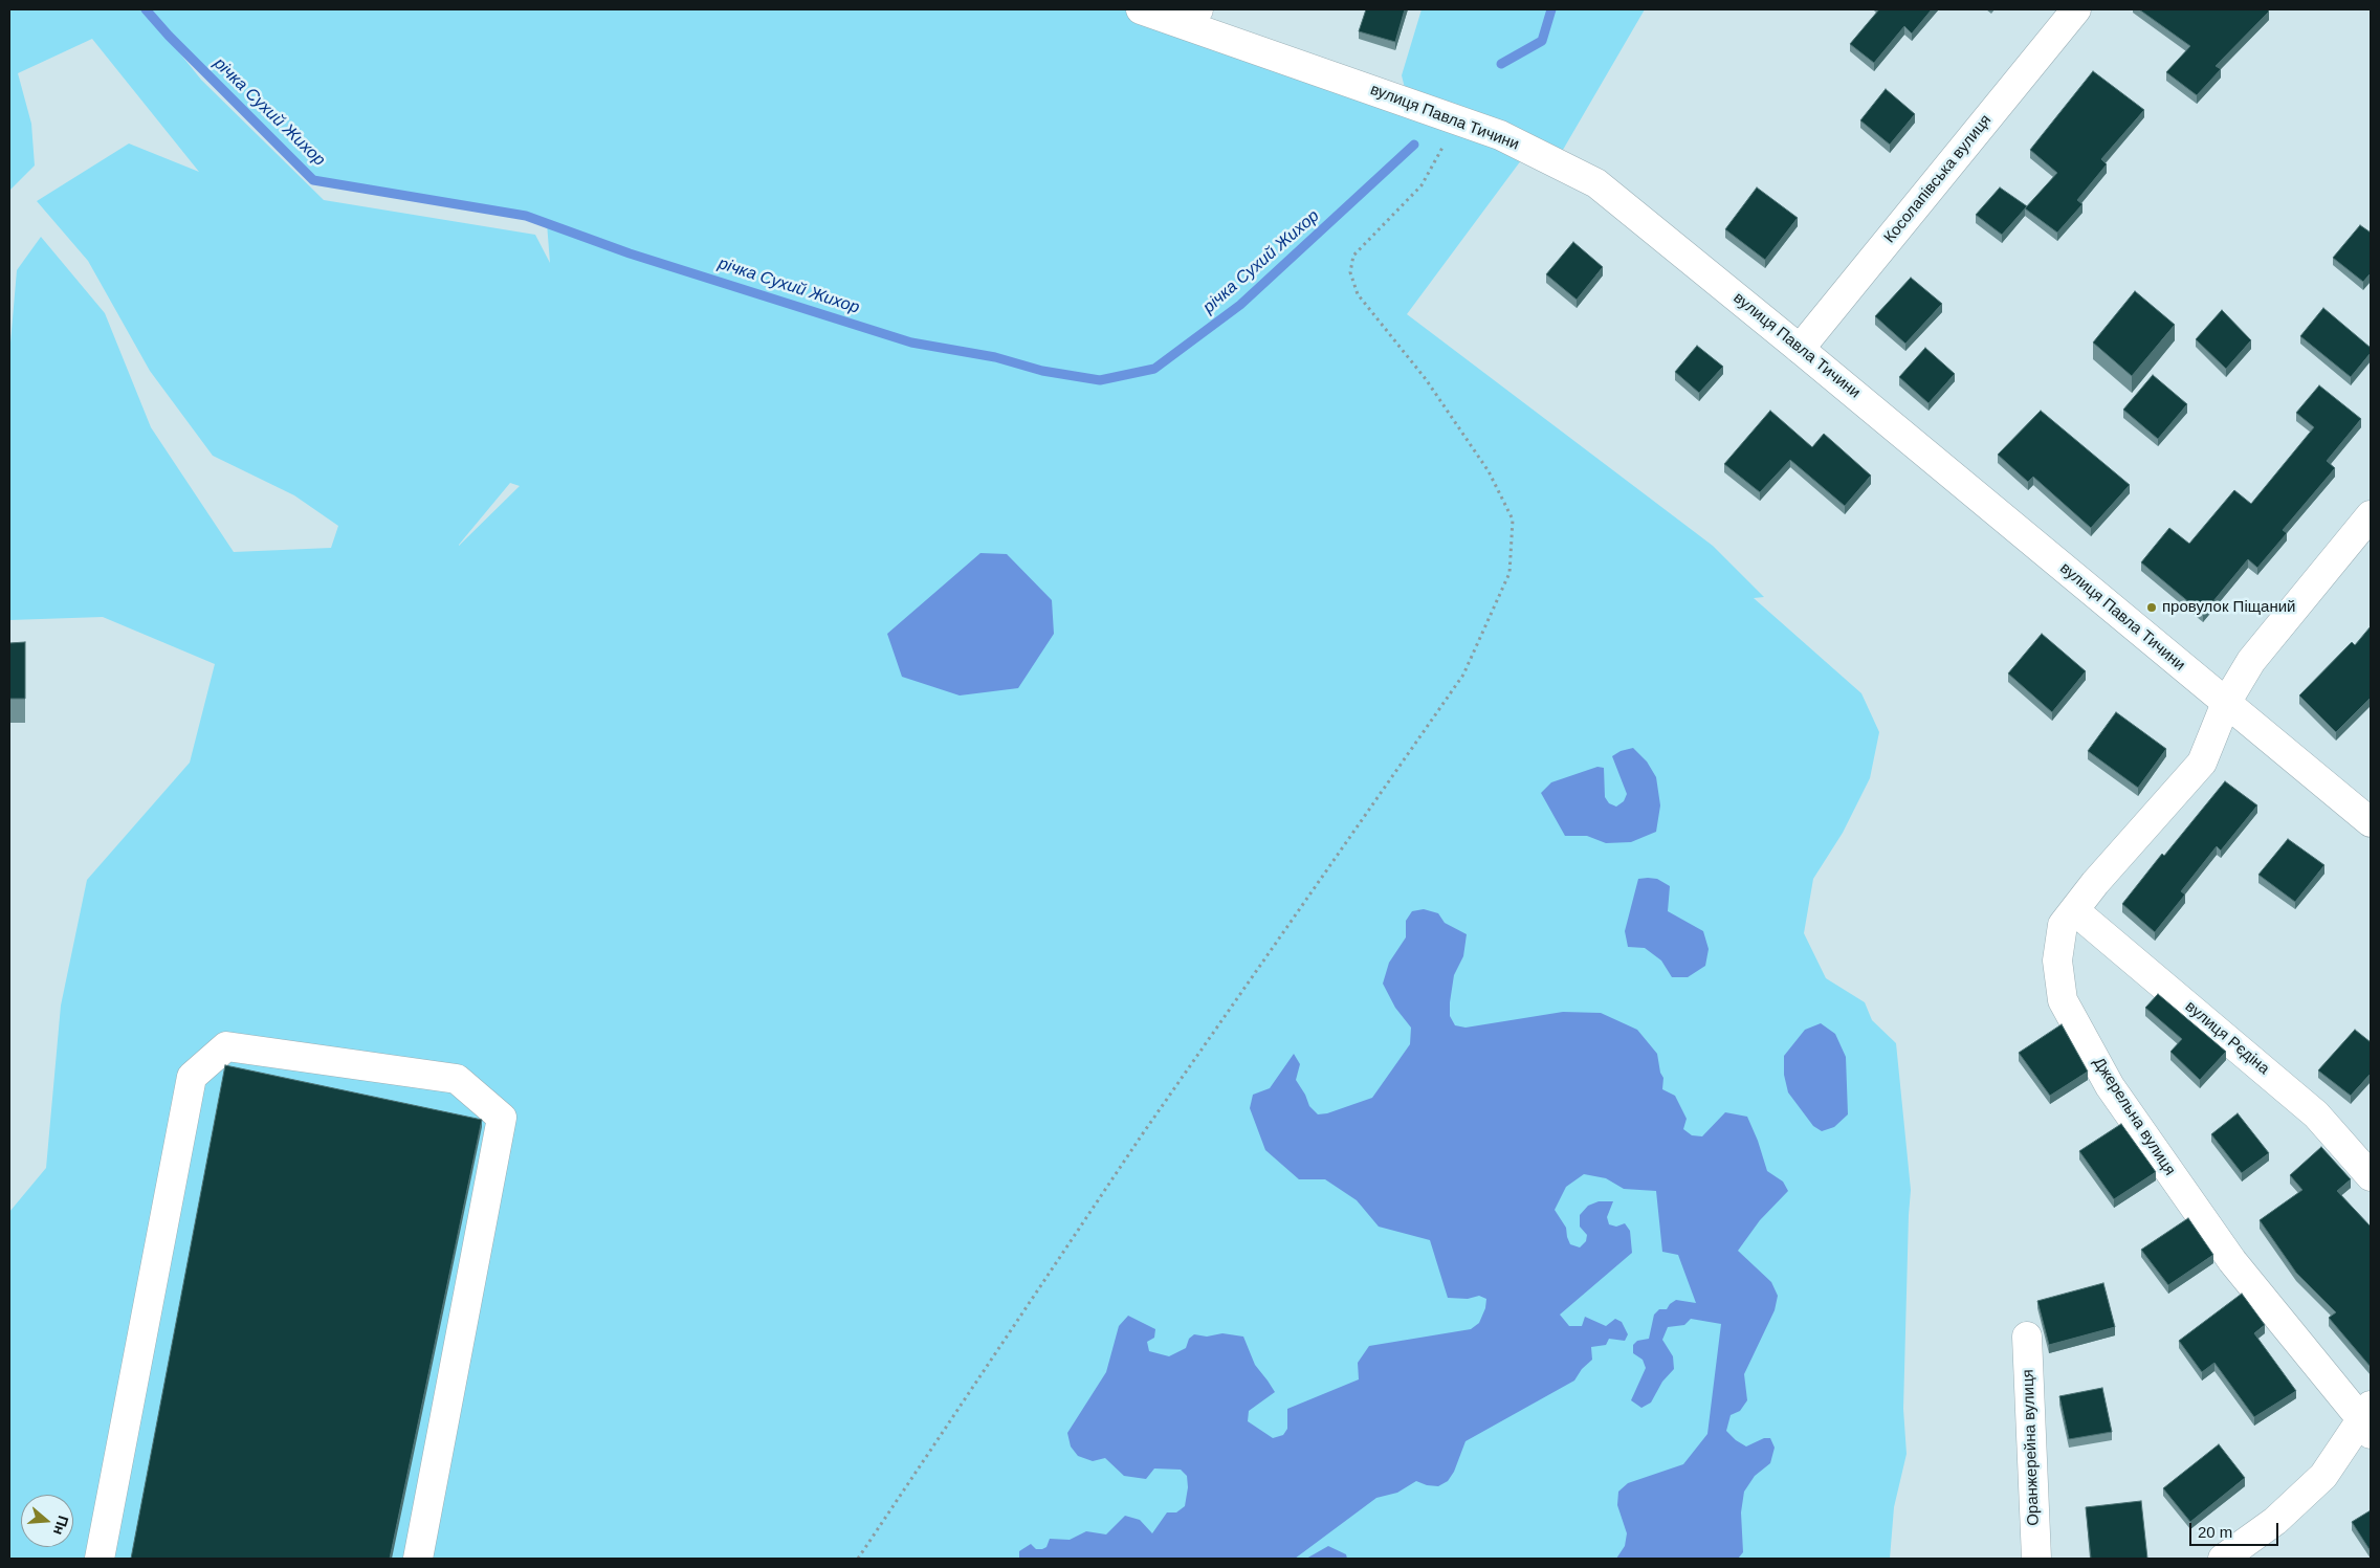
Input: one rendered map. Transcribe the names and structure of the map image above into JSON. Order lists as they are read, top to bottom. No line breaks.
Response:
{"streets":{"street":["вулиця Павла Тичини","Косолапівська вулиця","вулиця Рєдіна","Джерельна вулиця","Оранжерейна вулиця"]},"crossings":[["вулиця Павла Тичини","Косолапівська вулиця"],["вулиця Павла Тичини","Джерельна вулиця"],["вулиця Рєдіна","Джерельна вулиця"]],"water":["річка Сухий Жихор"],"places":["провулок Піщаний"],"scale_bar":"20 m","north":"right"}
